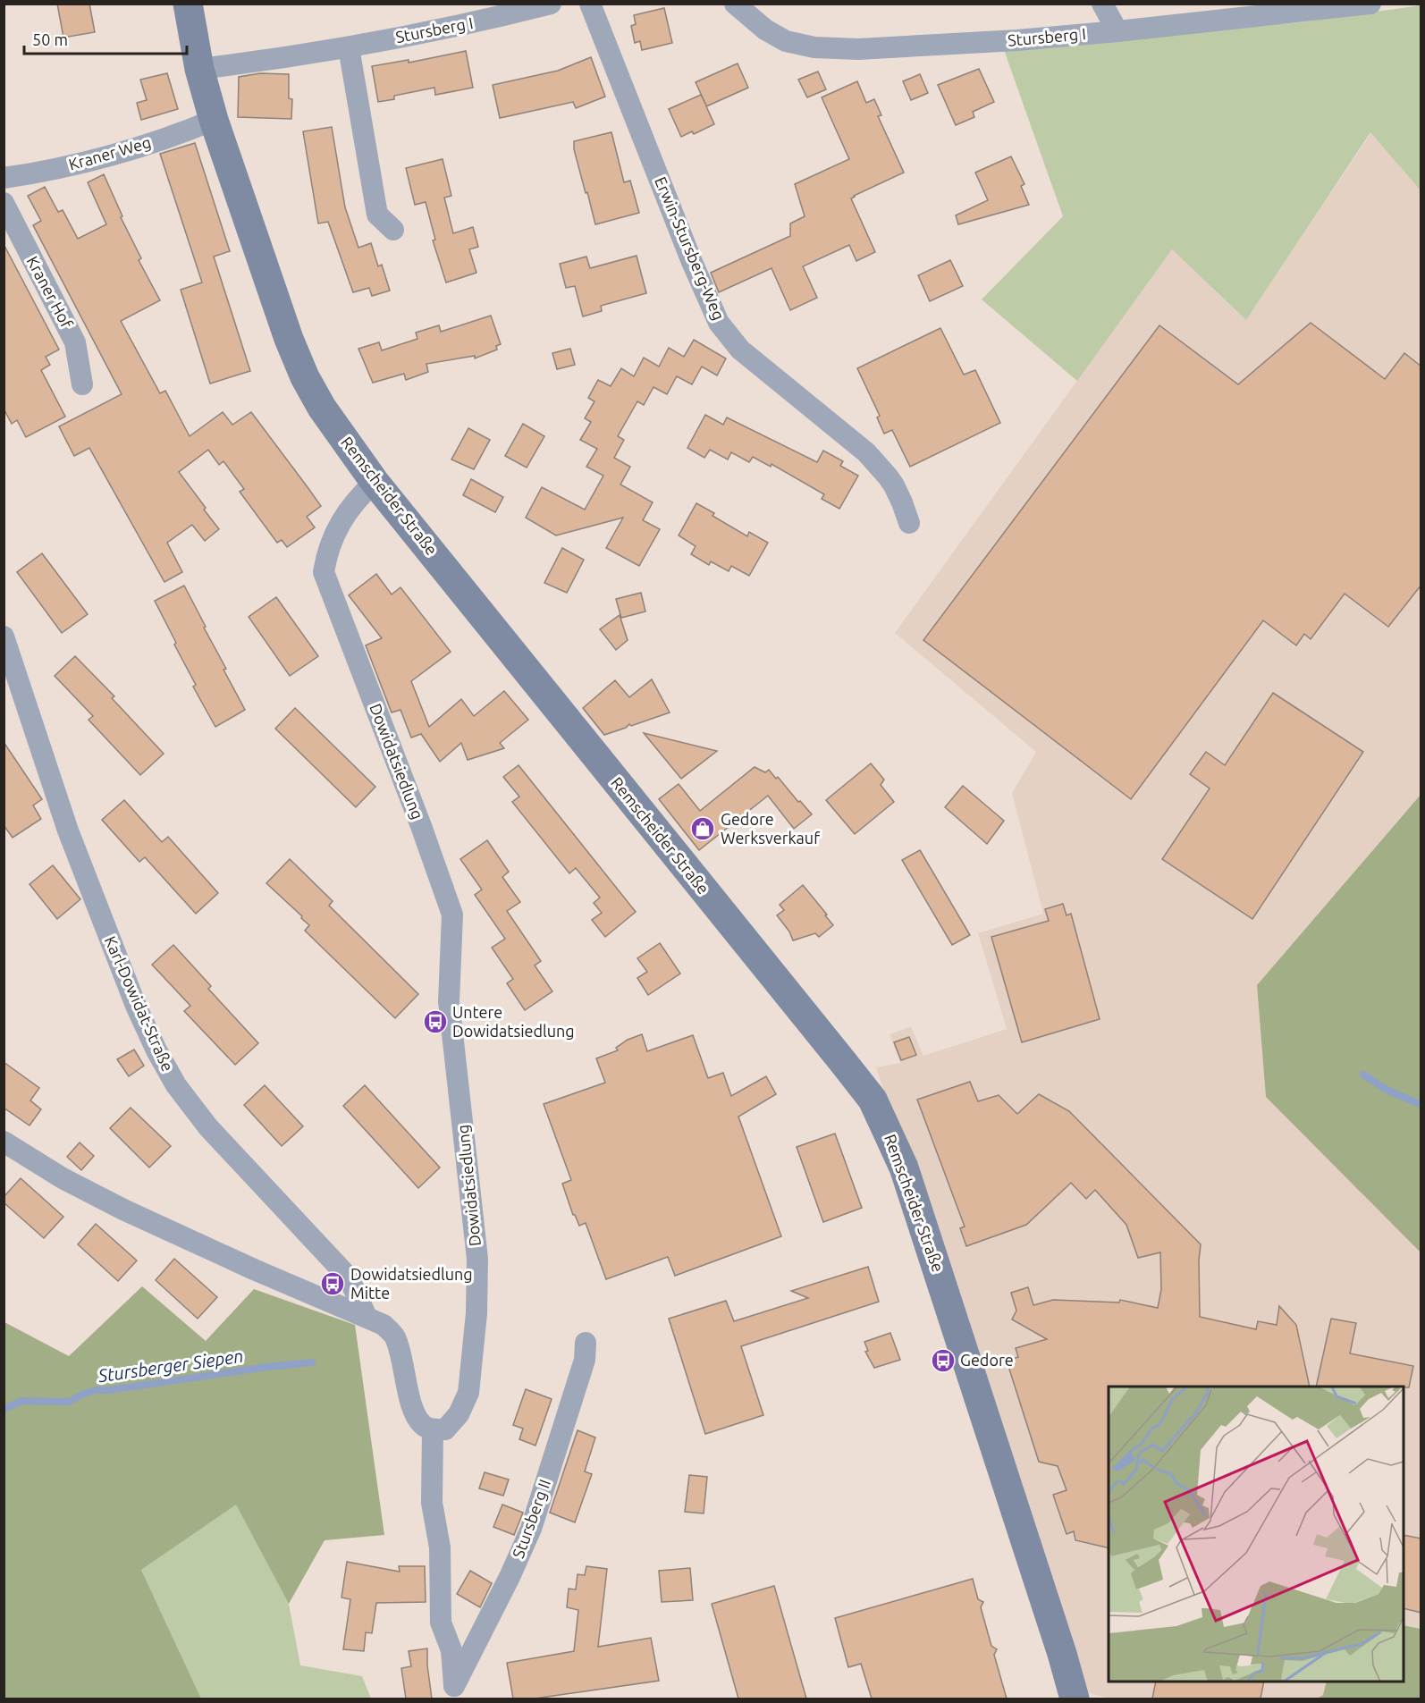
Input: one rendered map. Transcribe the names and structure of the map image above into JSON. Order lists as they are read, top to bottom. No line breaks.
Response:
{"streets":{"main road":["Remscheider Straße"],"street":["Stursberg I","Kraner Weg","Erwin-Stursberg-Weg","Kraner Hof","Dowidatsiedlung","Karl-Dowidat-Straße","Stursberg II"]},"crossings":[["Stursberg I","Remscheider Straße"],["Kraner Weg","Remscheider Straße"],["Remscheider Straße","Dowidatsiedlung"],["Dowidatsiedlung","Stursberg II"]],"water":["Stursberger Siepen"],"places":{"shop":["Gedore Werksverkauf"],"bus stop":["Untere Dowidatsiedlung","Dowidatsiedlung Mitte","Gedore"]},"scale_bar":"50 m"}
